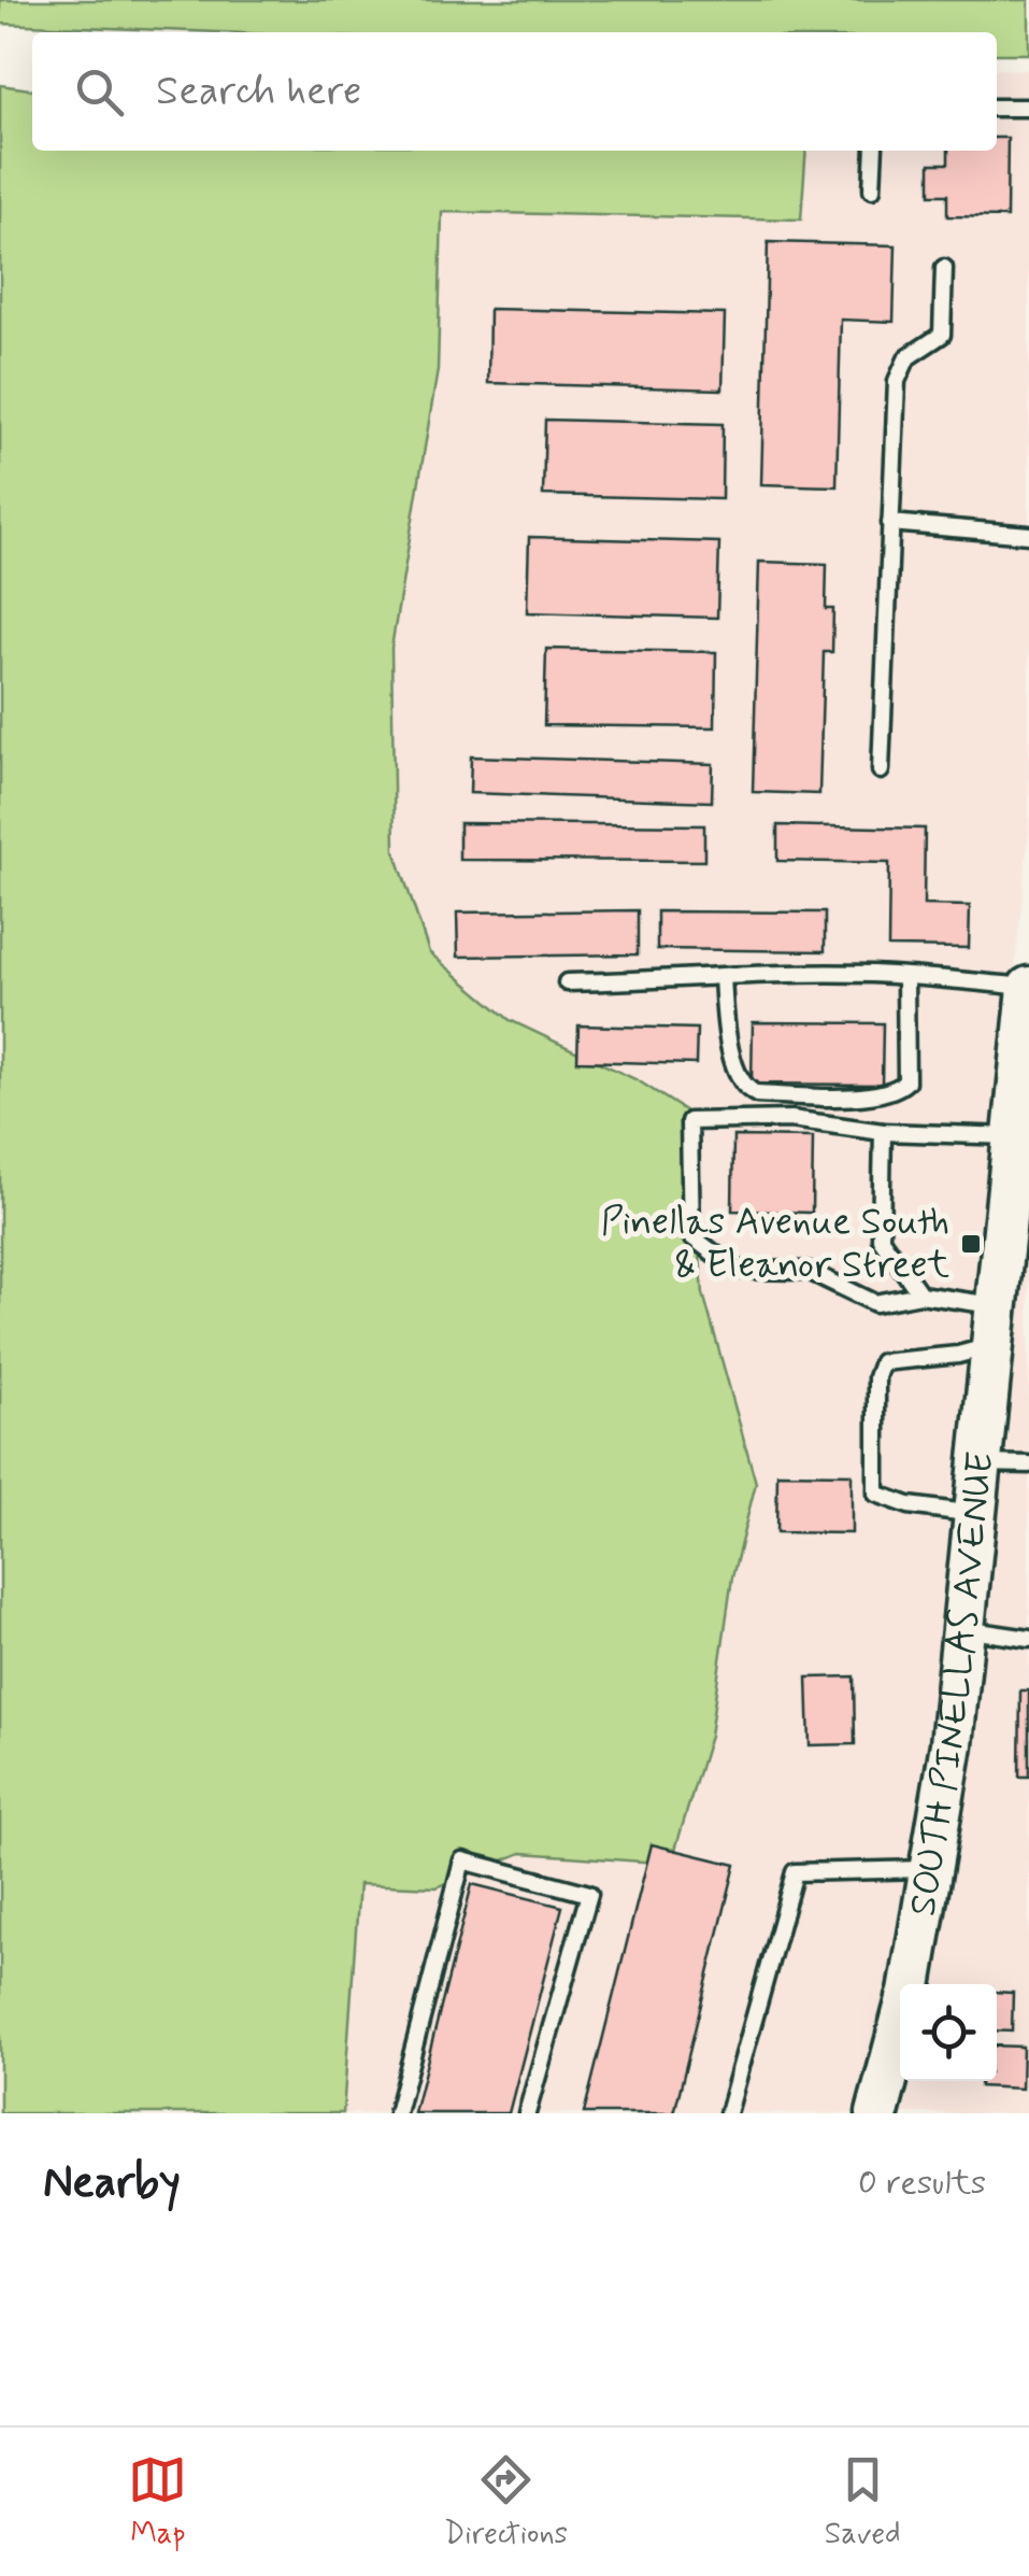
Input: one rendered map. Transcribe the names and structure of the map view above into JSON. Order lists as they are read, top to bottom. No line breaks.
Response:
{"streets":{"main road":["SOUTH PINELLAS AVENUE"]},"places":{"transit":["Pinellas Avenue South & Eleanor Street"]},"page":{"search":"Search here","heading":["Nearby","0 results"],"nav":["Map","Directions","Saved"]}}
